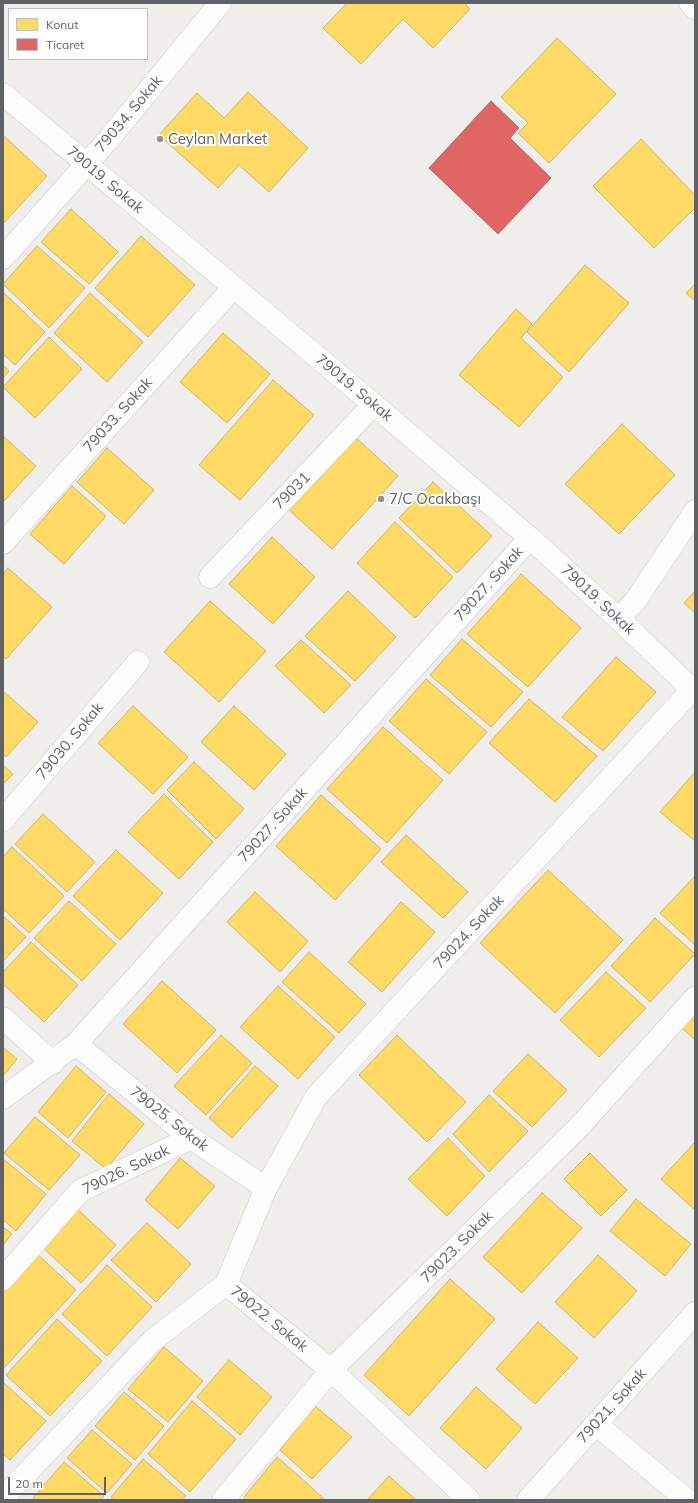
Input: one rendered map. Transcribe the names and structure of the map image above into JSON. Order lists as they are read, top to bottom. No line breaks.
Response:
{"streets":{"street":["79034. Sokak","79019. Sokak","79033. Sokak","79031","79027. Sokak","79030. Sokak","79024. Sokak","79025. Sokak","79026. Sokak","79023. Sokak","79022. Sokak","79021. Sokak"]},"crossings":[["79034. Sokak","79019. Sokak"],["79019. Sokak","79033. Sokak"],["79019. Sokak","79031"],["79019. Sokak","79027. Sokak"],["79019. Sokak","79024. Sokak"],["79027. Sokak","79025. Sokak"],["79024. Sokak","79025. Sokak"],["79024. Sokak","79022. Sokak"],["79025. Sokak","79026. Sokak"],["79023. Sokak","79022. Sokak"]],"places":["Ceylan Market","7/C Ocakbaşı"],"legend":["Konut","Ticaret"],"scale_bar":"20 m"}
